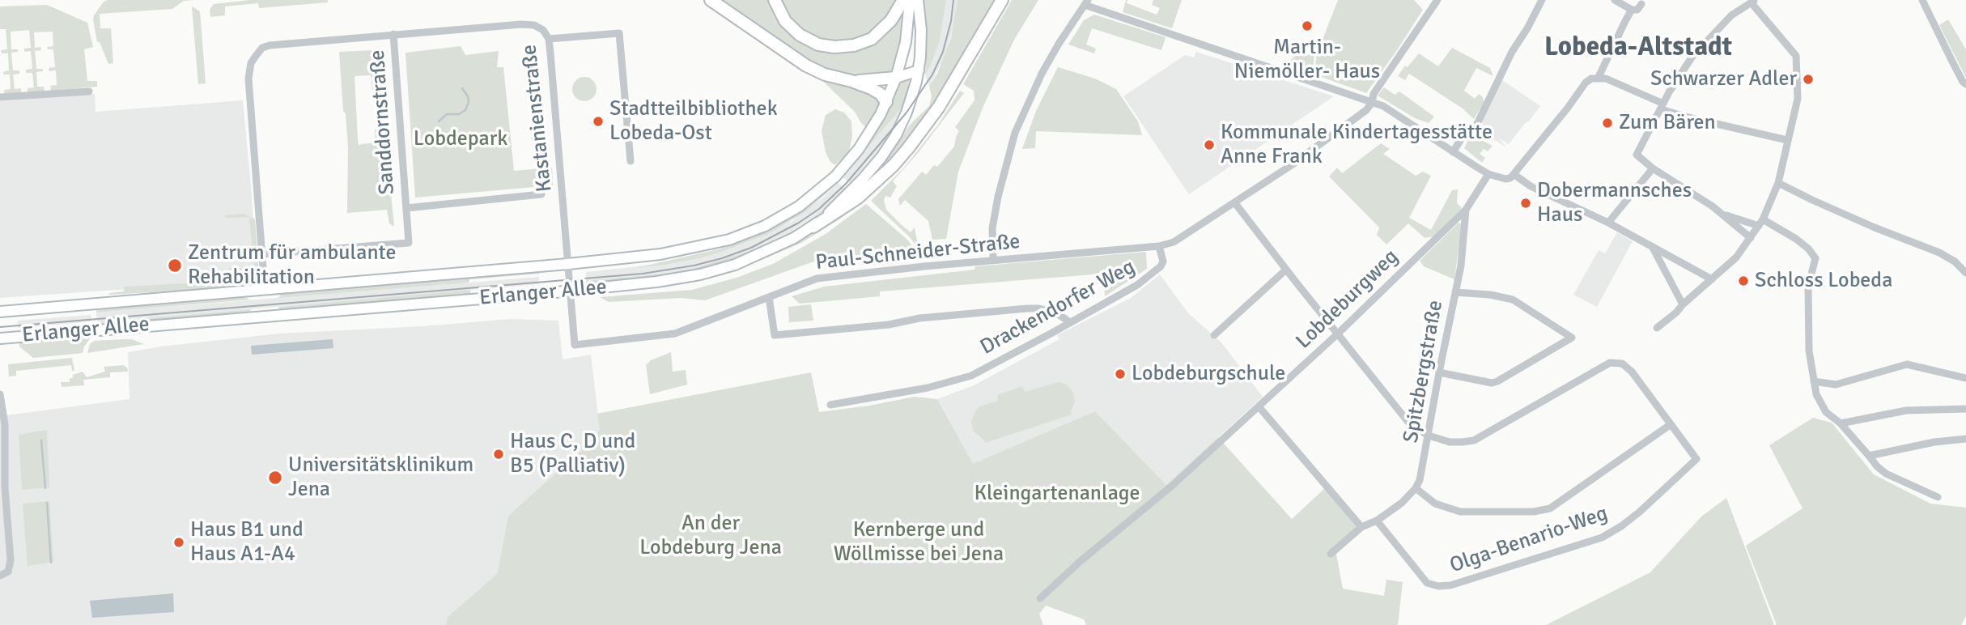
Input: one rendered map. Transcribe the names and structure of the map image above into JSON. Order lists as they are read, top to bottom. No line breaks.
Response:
{"streets":{"main road":["Erlanger Allee"],"street":["Kastanienstraße","Sanddornstraße","Paul-Schneider-Straße","Lobdeburgweg","Drackendorfer Weg","Spitzbergstraße","Olga-Benario-Weg"]},"crossings":[["Kastanienstraße","Sanddornstraße"],["Kastanienstraße","Paul-Schneider-Straße"],["Kastanienstraße","Erlanger Allee"],["Paul-Schneider-Straße","Erlanger Allee"],["Paul-Schneider-Straße","Drackendorfer Weg"],["Lobdeburgweg","Spitzbergstraße"],["Spitzbergstraße","Olga-Benario-Weg"]],"districts":["Lobeda-Altstadt"],"parks":["Lobdepark","Kleingartenanlage","An der Lobdeburg Jena","Kernberge und Wöllmisse bei Jena"],"places":["Martin- Niemöller- Haus","Schwarzer Adler","Stadtteilbibliothek Lobeda-Ost","Zum Bären","Kommunale Kindertagesstätte Anne Frank","Dobermannsches Haus","Zentrum für ambulante Rehabilitation","Schloss Lobeda","Lobdeburgschule","Haus C, D und B5 (Palliativ)","Universitätsklinikum Jena","Haus B1 und Haus A1-A4"]}
